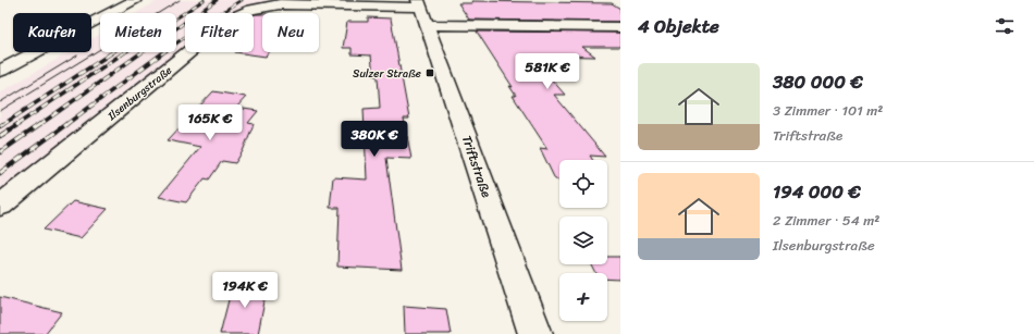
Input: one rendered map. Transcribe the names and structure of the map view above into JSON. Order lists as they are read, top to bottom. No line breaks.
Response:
{"streets":{"street":["Ilsenburgstraße","Triftstraße"]},"crossings":[["Ilsenburgstraße","Triftstraße"]],"places":{"transit":["Sulzer Straße"]},"page":{"heading":"4 Objekte","chip":["Kaufen","Mieten","Filter","Neu"],"list":[{"name":"380 000 €","note":"3 Zimmer · 101 m² · Triftstraße"},{"name":"194 000 €","note":"2 Zimmer · 54 m² · Ilsenburgstraße"}],"price":["581K €","165K €","380K €","194K €"],"map_buttons":"+"}}
